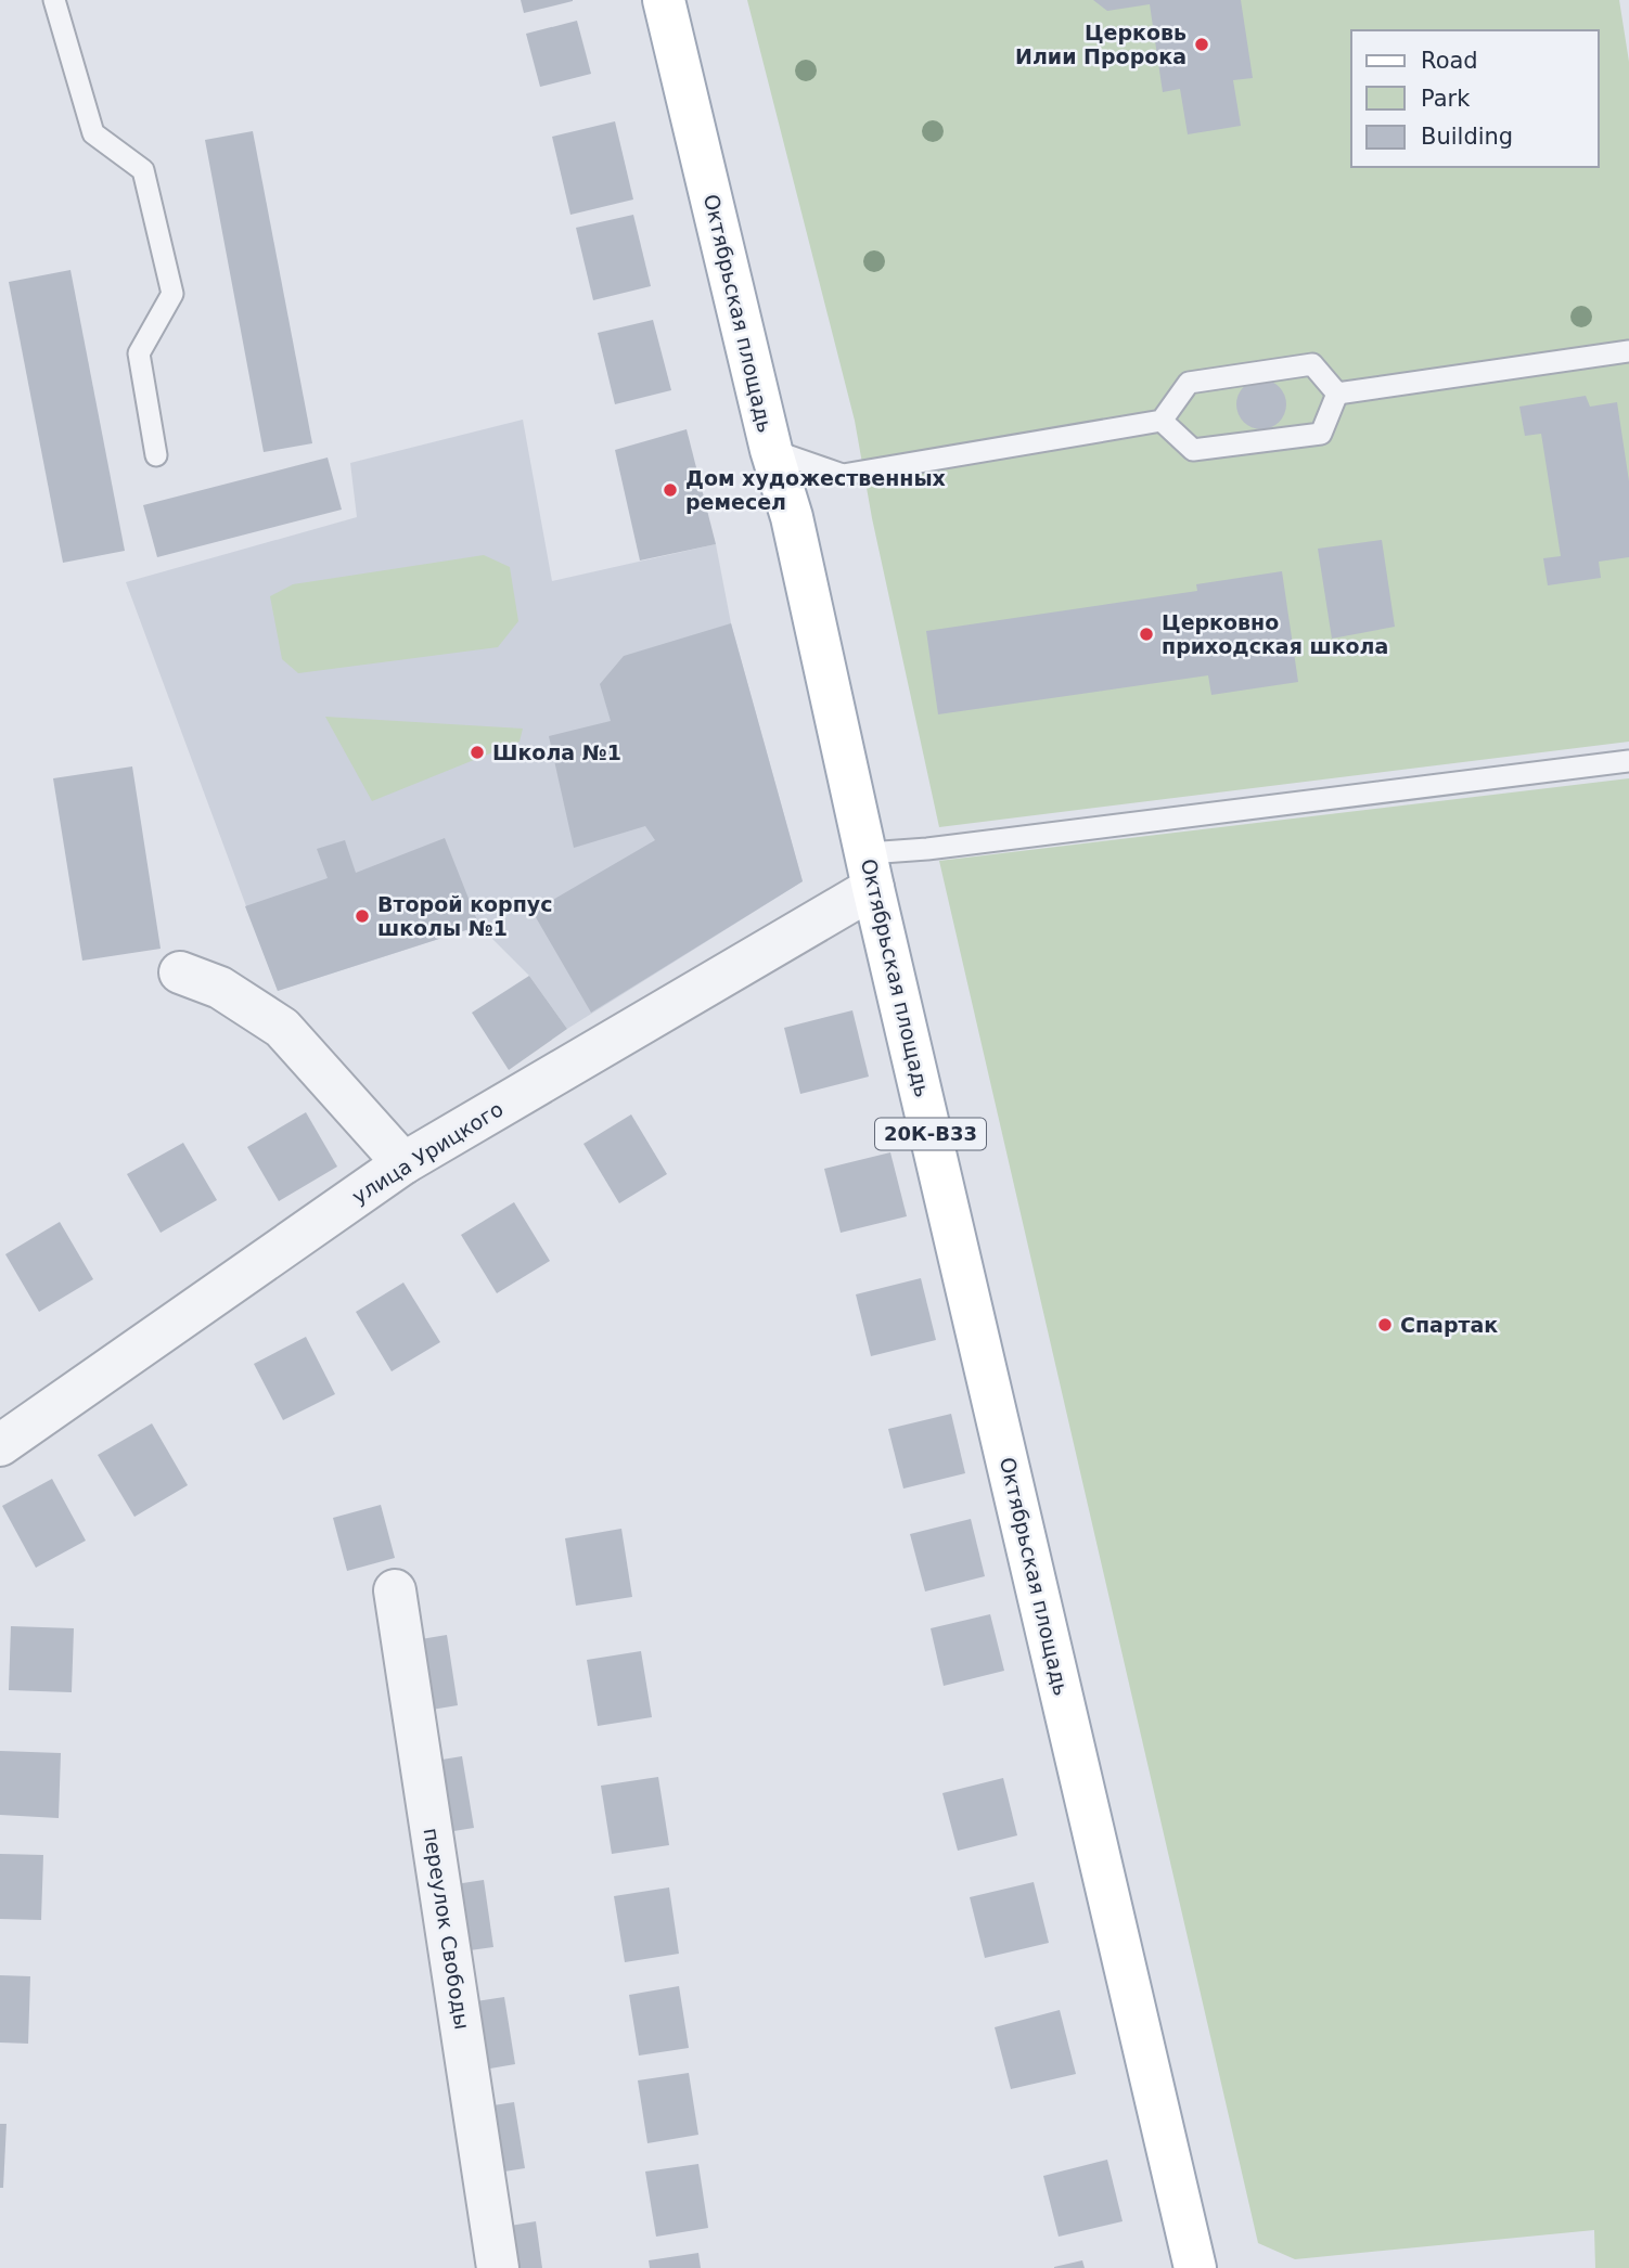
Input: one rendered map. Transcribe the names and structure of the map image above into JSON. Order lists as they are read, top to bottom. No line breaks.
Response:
{"streets":{"main road":["Октябрьская площадь","20К-В33"],"street":["улица Урицкого","переулок Свободы"]},"crossings":[["Октябрьская площадь","улица Урицкого"]],"places":["Церковь Илии Пророка","Дом художественных ремесел","Церковно приходская школа","Школа №1","Второй корпус школы №1","Спартак"],"legend":["Road","Park","Building"]}
